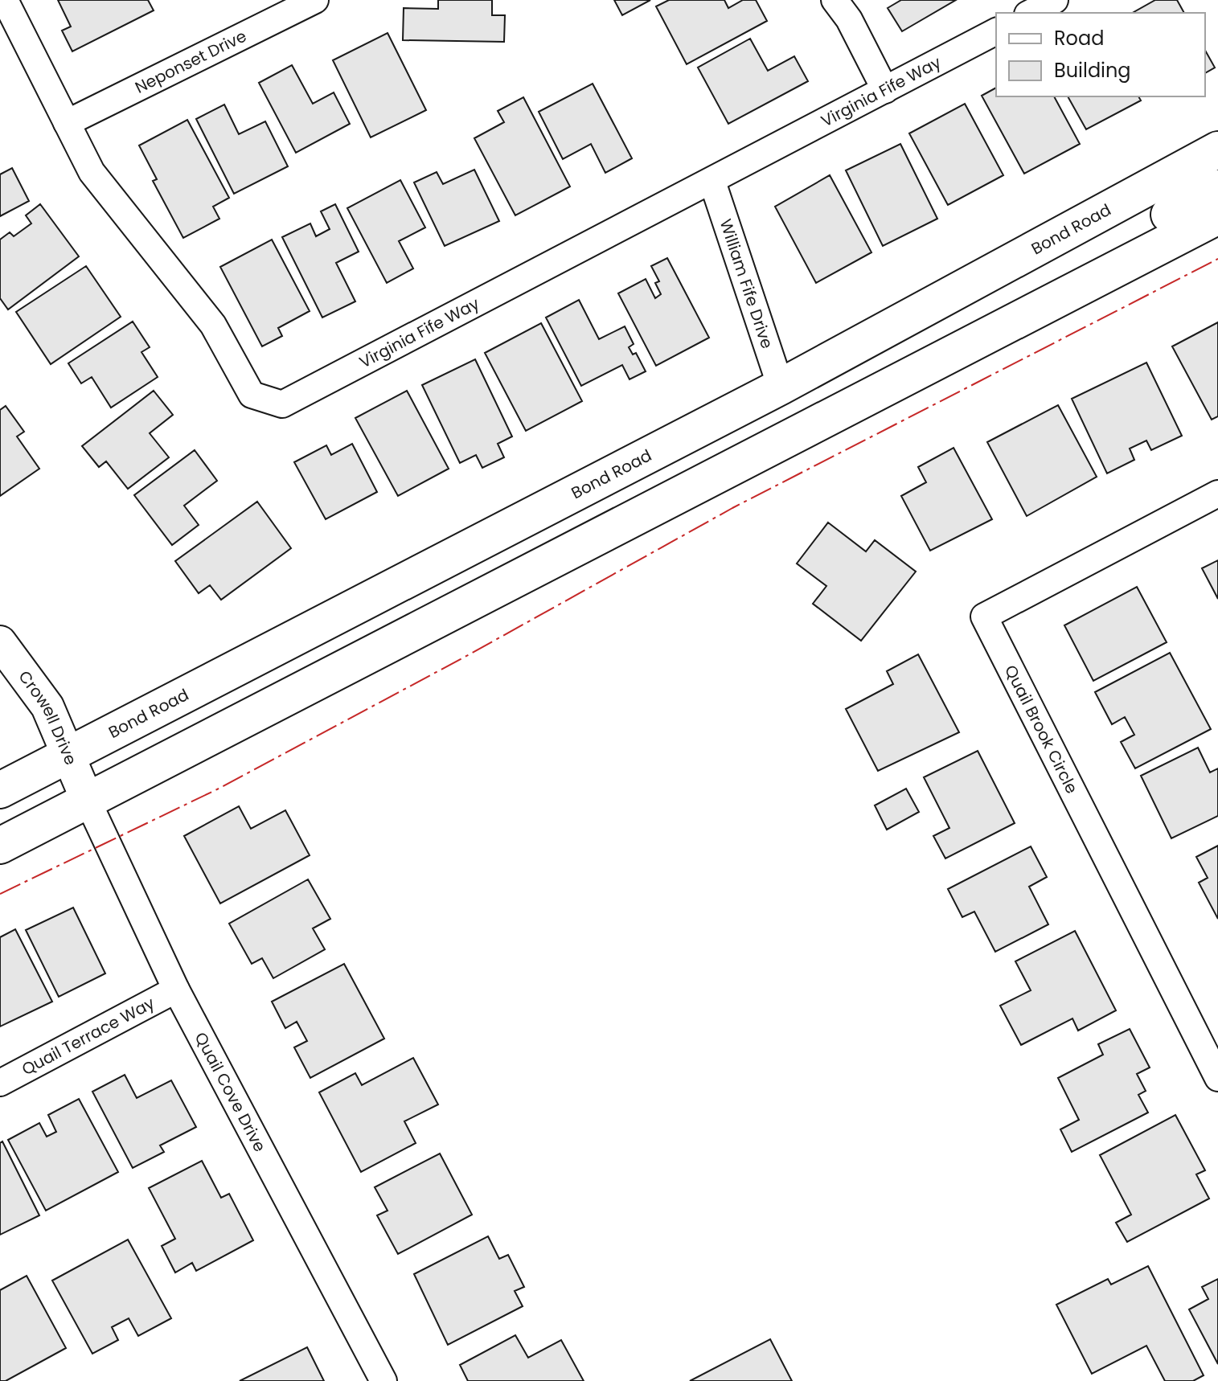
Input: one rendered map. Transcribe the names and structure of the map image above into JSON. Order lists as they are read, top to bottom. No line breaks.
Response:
{"streets":{"main road":["Bond Road"],"street":["Neponset Drive","Virginia Fife Way","William Fife Drive","Crowell Drive","Quail Brook Circle","Quail Terrace Way","Quail Cove Drive"]},"crossings":[["Neponset Drive","Virginia Fife Way"],["Virginia Fife Way","William Fife Drive"],["Bond Road","William Fife Drive"],["Bond Road","Crowell Drive"],["Crowell Drive","Quail Cove Drive"],["Quail Terrace Way","Quail Cove Drive"]],"legend":["Road","Building"]}
